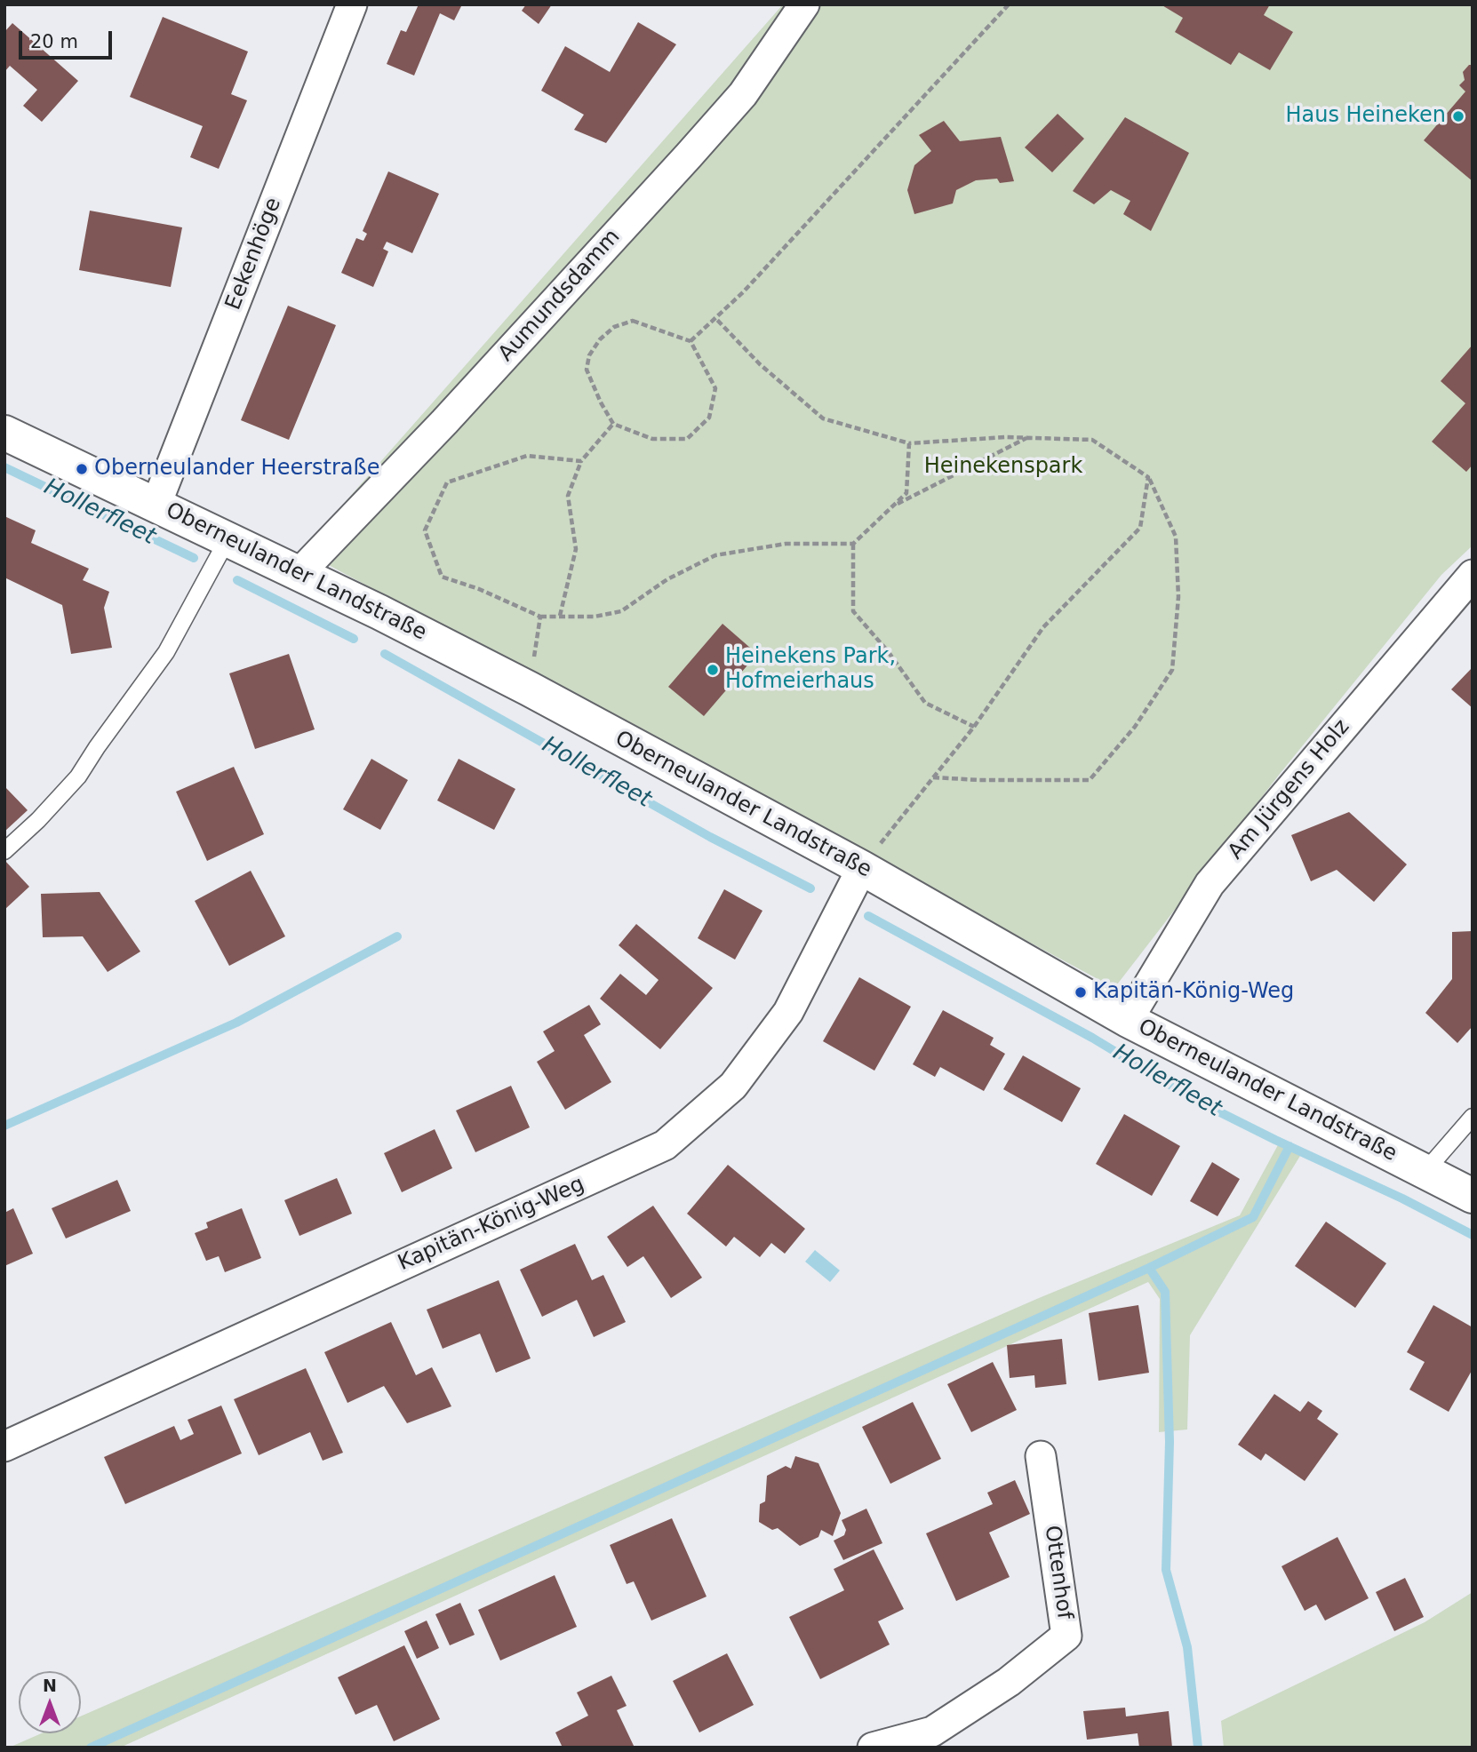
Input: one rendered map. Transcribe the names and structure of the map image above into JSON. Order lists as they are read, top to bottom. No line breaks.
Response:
{"streets":{"street":["Eekenhöge","Aumundsdamm","Oberneulander Landstraße","Am Jürgens Holz","Kapitän-König-Weg","Ottenhof"]},"crossings":[["Eekenhöge","Oberneulander Landstraße"],["Aumundsdamm","Oberneulander Landstraße"],["Oberneulander Landstraße","Am Jürgens Holz"],["Oberneulander Landstraße","Kapitän-König-Weg"]],"water":["Hollerfleet"],"parks":["Heinekenspark"],"places":["Haus Heineken","Oberneulander Heerstraße","Heinekens Park, Hofmeierhaus","Kapitän-König-Weg"],"scale_bar":"20 m","north":"top"}
